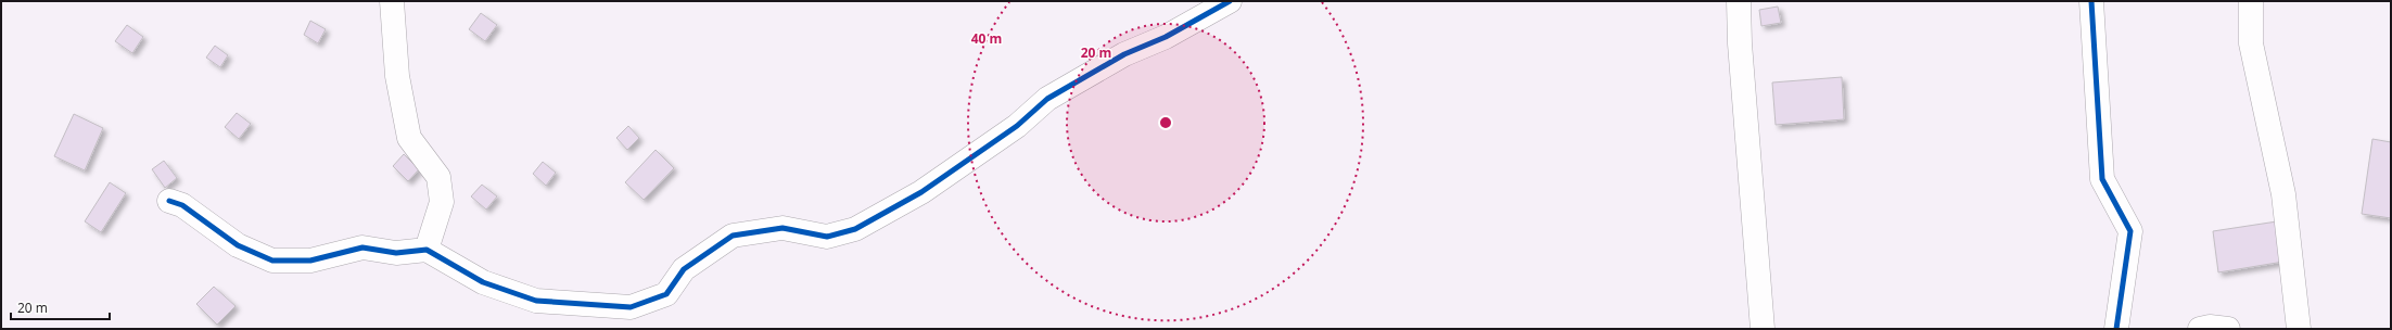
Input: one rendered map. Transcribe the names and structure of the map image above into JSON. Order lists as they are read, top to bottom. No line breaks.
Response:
{"scale_bar":"20 m","rings":["40 m","20 m"]}
